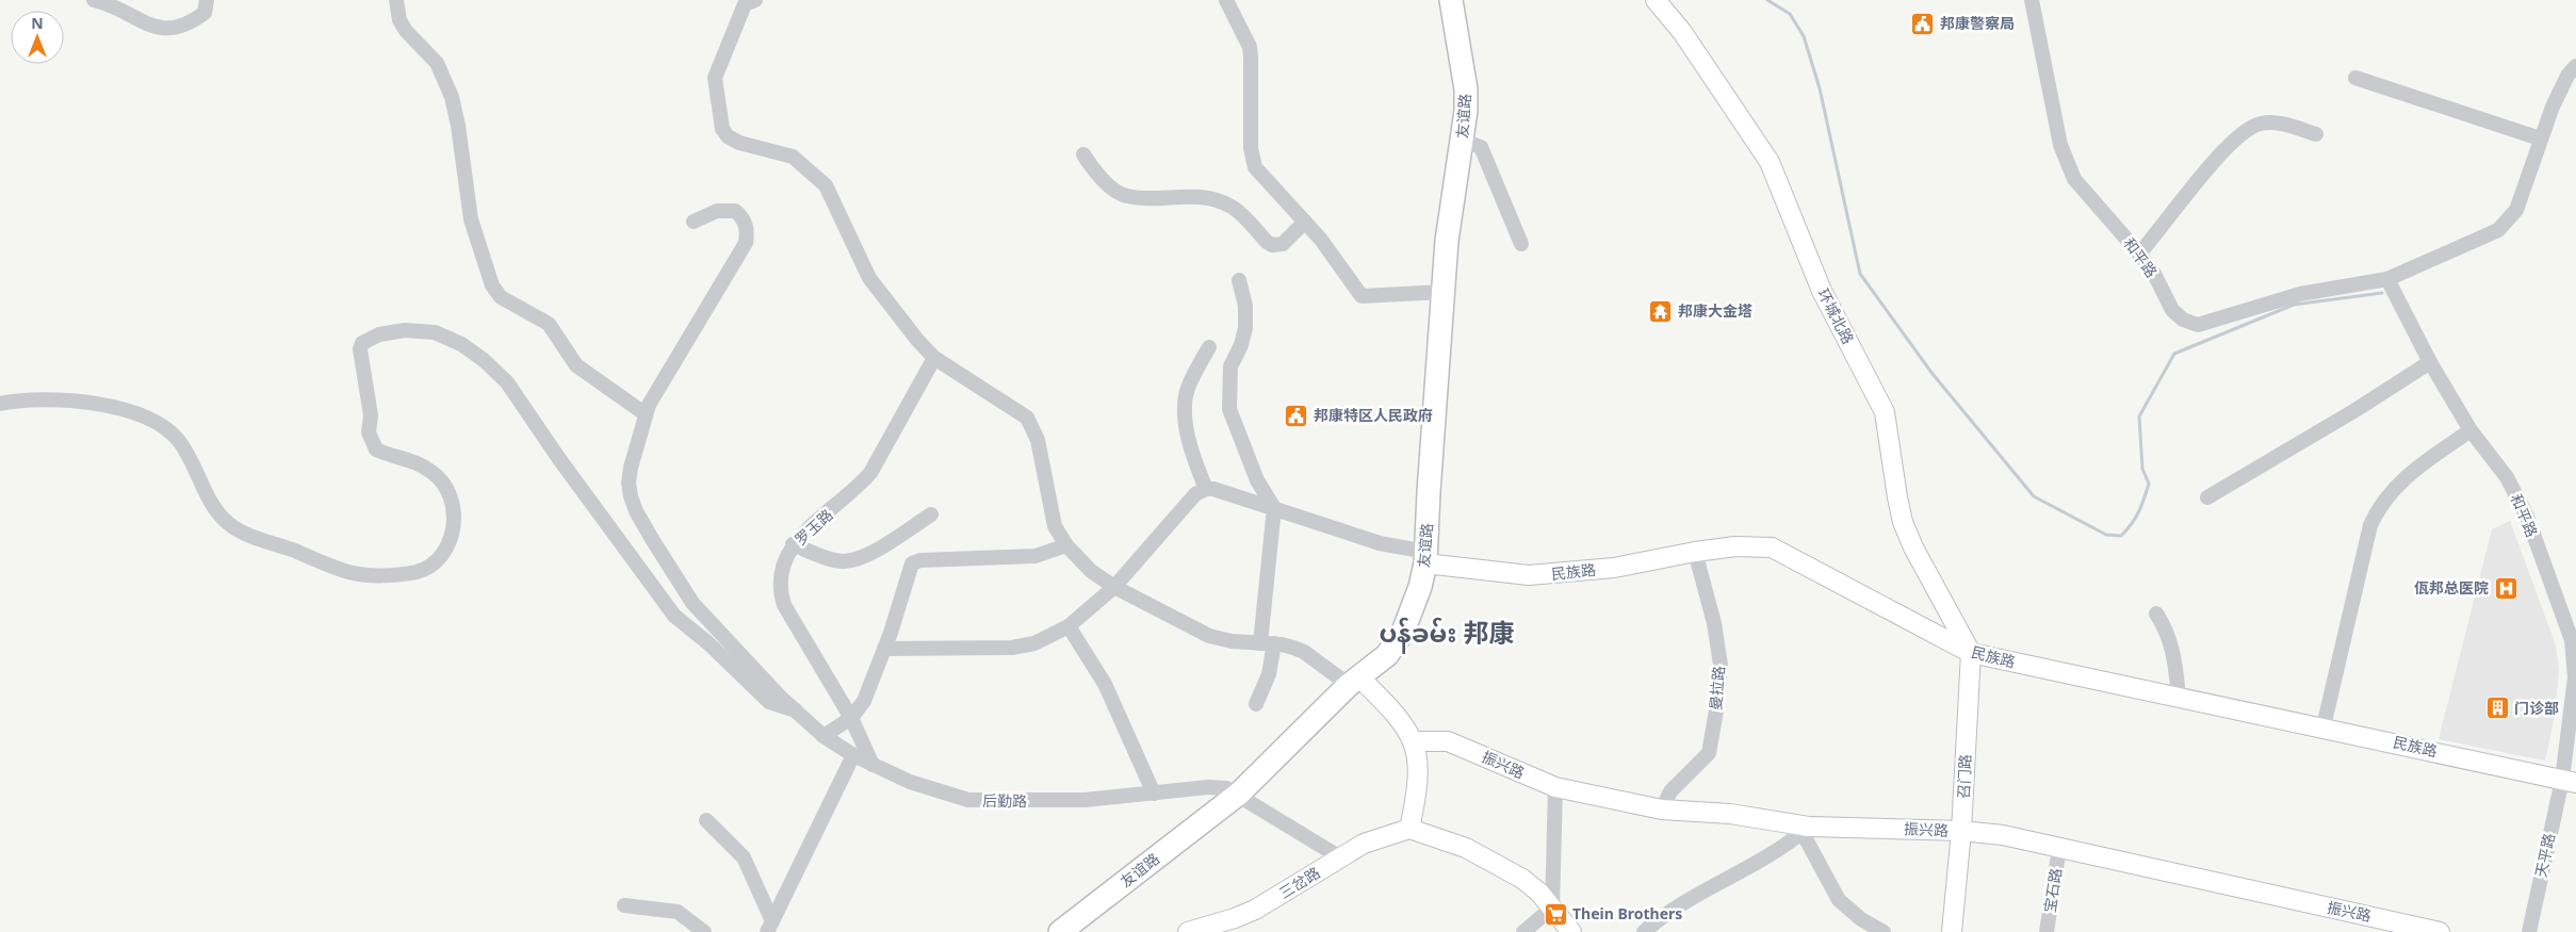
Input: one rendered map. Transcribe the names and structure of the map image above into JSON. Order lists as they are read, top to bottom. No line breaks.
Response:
{"streets":{"highway":["友谊路"],"main road":["环城北路","民族路","振兴路","召门路","三岔路"],"street":["和平路","罗玉路","曼拉路","后勤路","天平路","宝石路"]},"crossings":[["友谊路","民族路"],["友谊路","后勤路"],["和平路","民族路"],["和平路","天平路"],["环城北路","民族路"],["环城北路","召门路"],["罗玉路","后勤路"],["民族路","曼拉路"],["民族路","召门路"],["民族路","天平路"],["曼拉路","振兴路"],["振兴路","召门路"],["振兴路","宝石路"],["后勤路","三岔路"]],"districts":["ပန်ခမ်း 邦康"],"places":{"public building":["邦康警察局","邦康特区人民政府"],"temple":["邦康大金塔"],"hospital":["佤邦总医院"],"building":["门诊部"],"supermarket":["Thein Brothers"]},"north":"top"}
